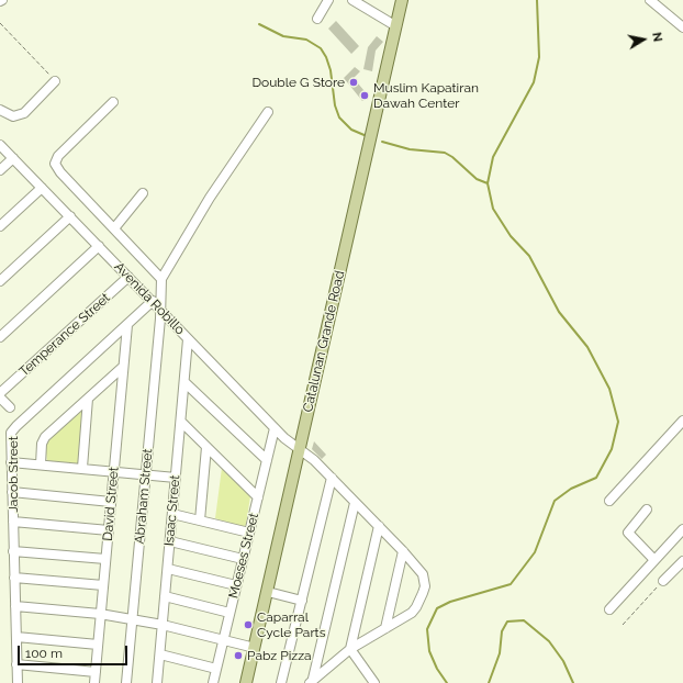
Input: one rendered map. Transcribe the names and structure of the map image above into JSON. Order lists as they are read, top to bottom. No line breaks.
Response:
{"streets":{"main road":["Catalunan Grande Road"],"street":["Avenida Robillo","Temperance Street","Jacob Street","Abraham Street","David Street","Isaac Street","Moeses Street"]},"crossings":[["Avenida Robillo","Temperance Street"],["Avenida Robillo","Catalunan Grande Road"],["Avenida Robillo","Jacob Street"],["Avenida Robillo","Abraham Street"],["Avenida Robillo","Isaac Street"],["Avenida Robillo","Moeses Street"],["Jacob Street","David Street"]],"places":["Double G Store","Muslim Kapatiran Dawah Center","Caparral Cycle Parts","Pabz Pizza"],"scale_bar":"100 m","north":"right"}
